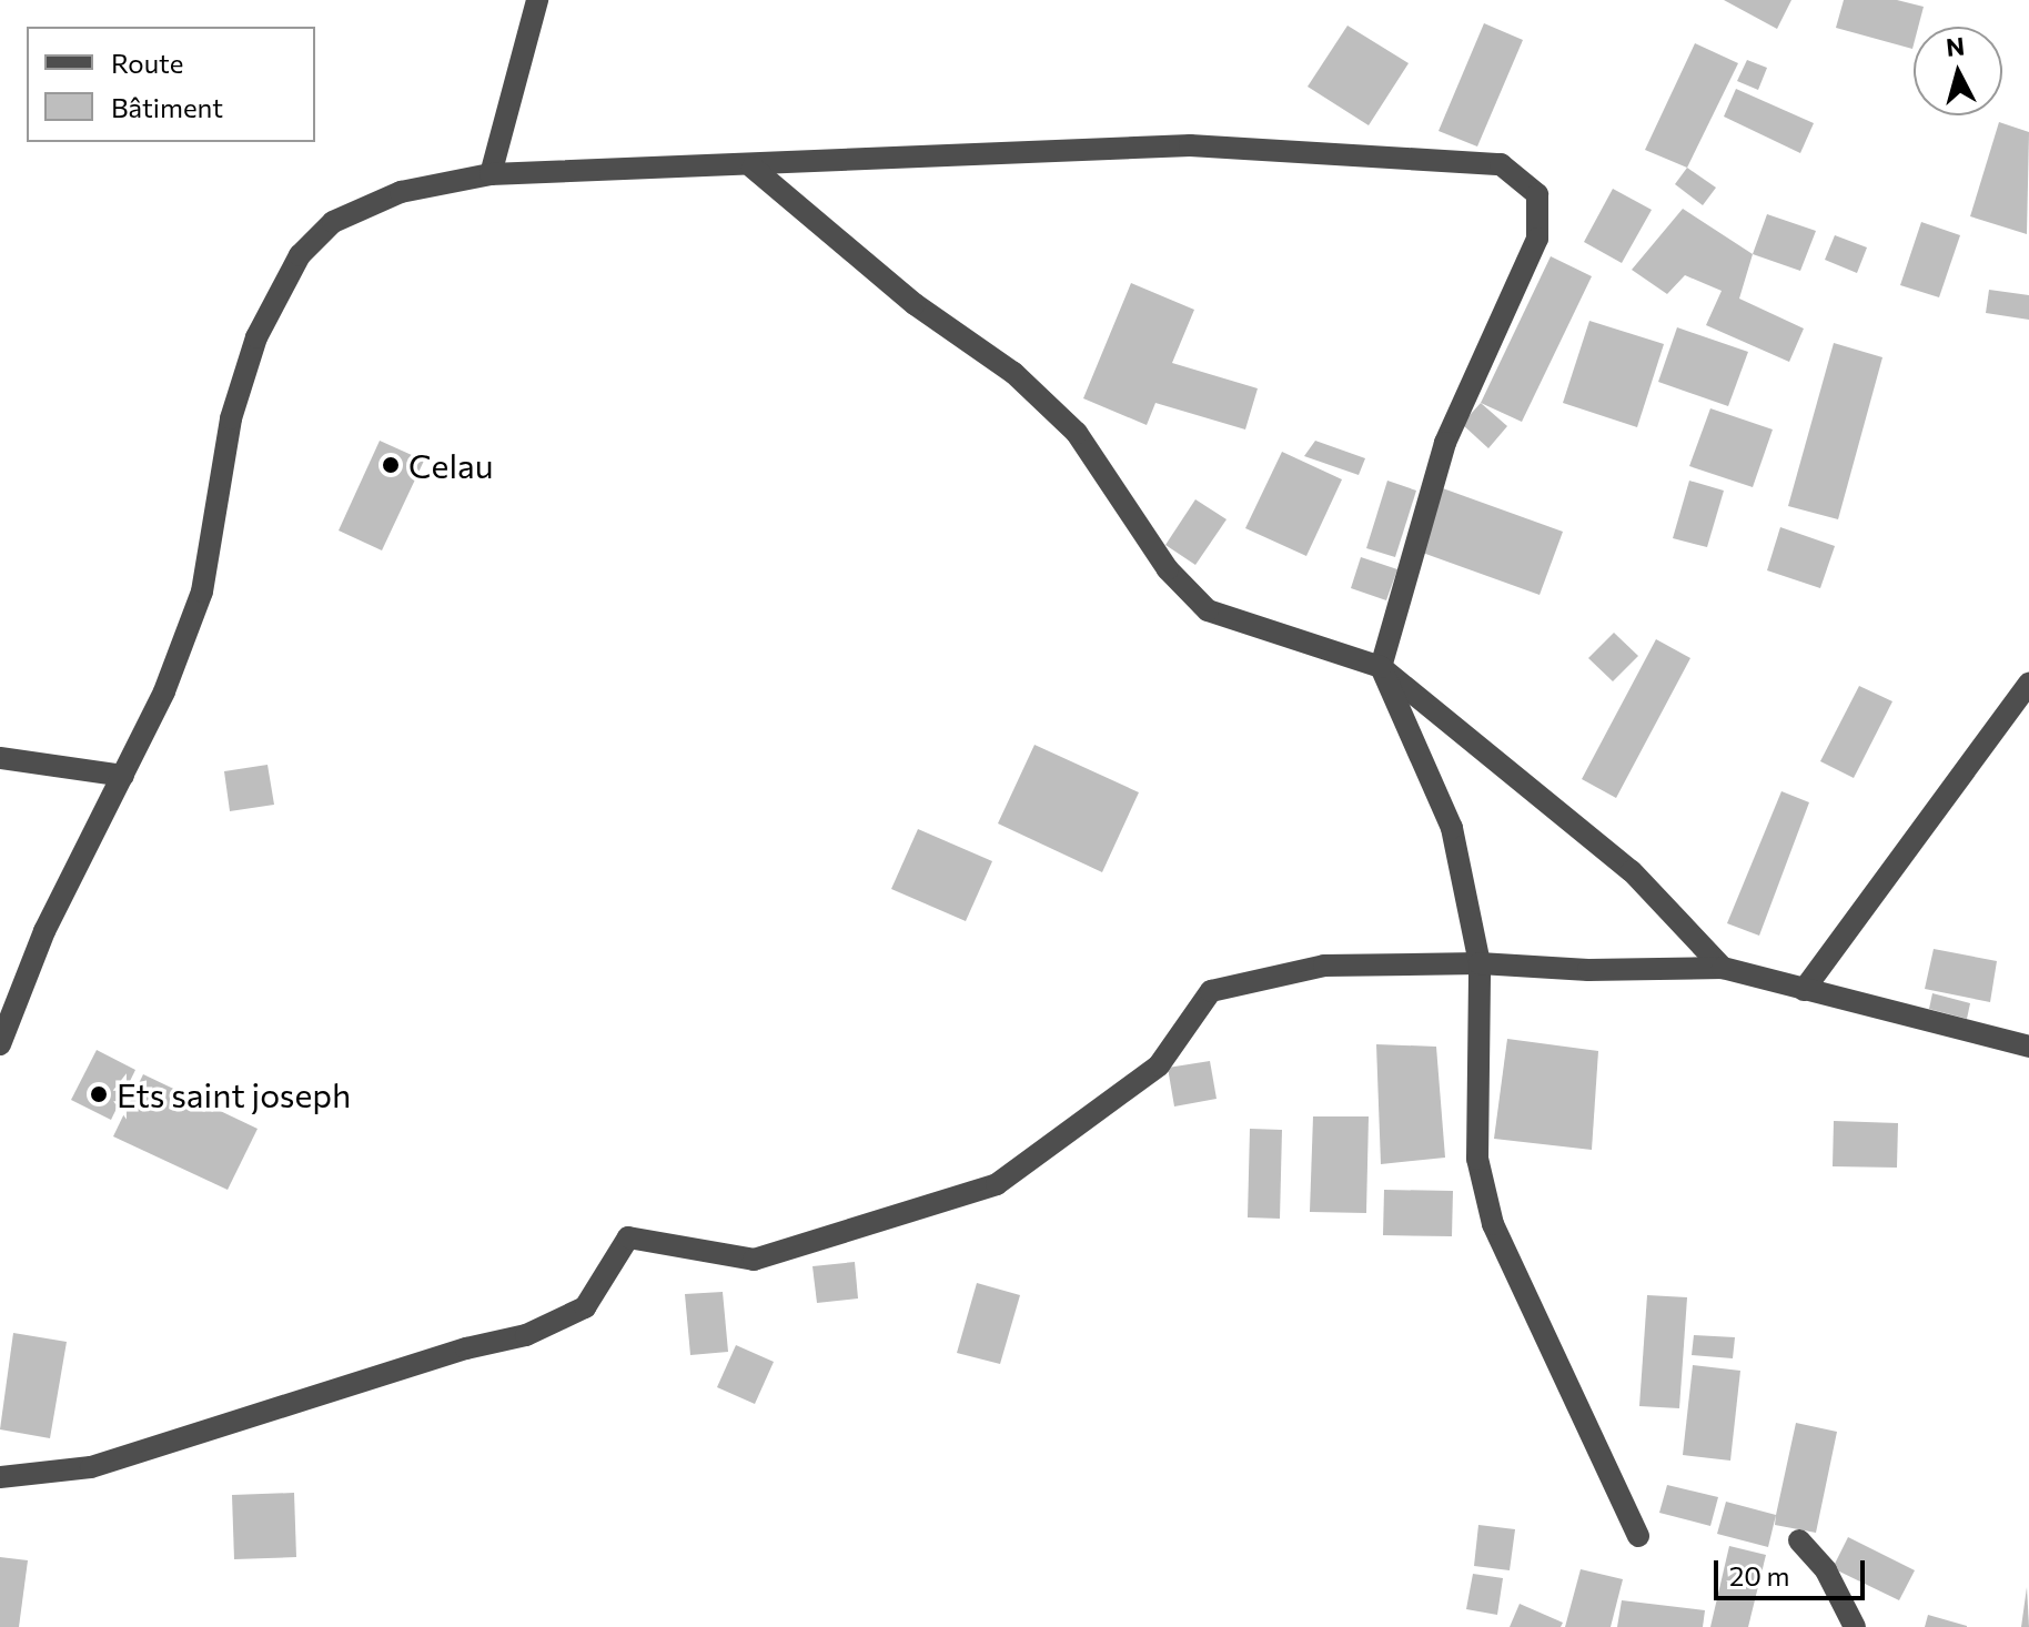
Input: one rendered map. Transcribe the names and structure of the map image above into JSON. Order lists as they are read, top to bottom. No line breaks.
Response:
{"places":["Celau","Ets saint joseph"],"legend":["Route","Bâtiment"],"scale_bar":"20 m","north":"top"}
